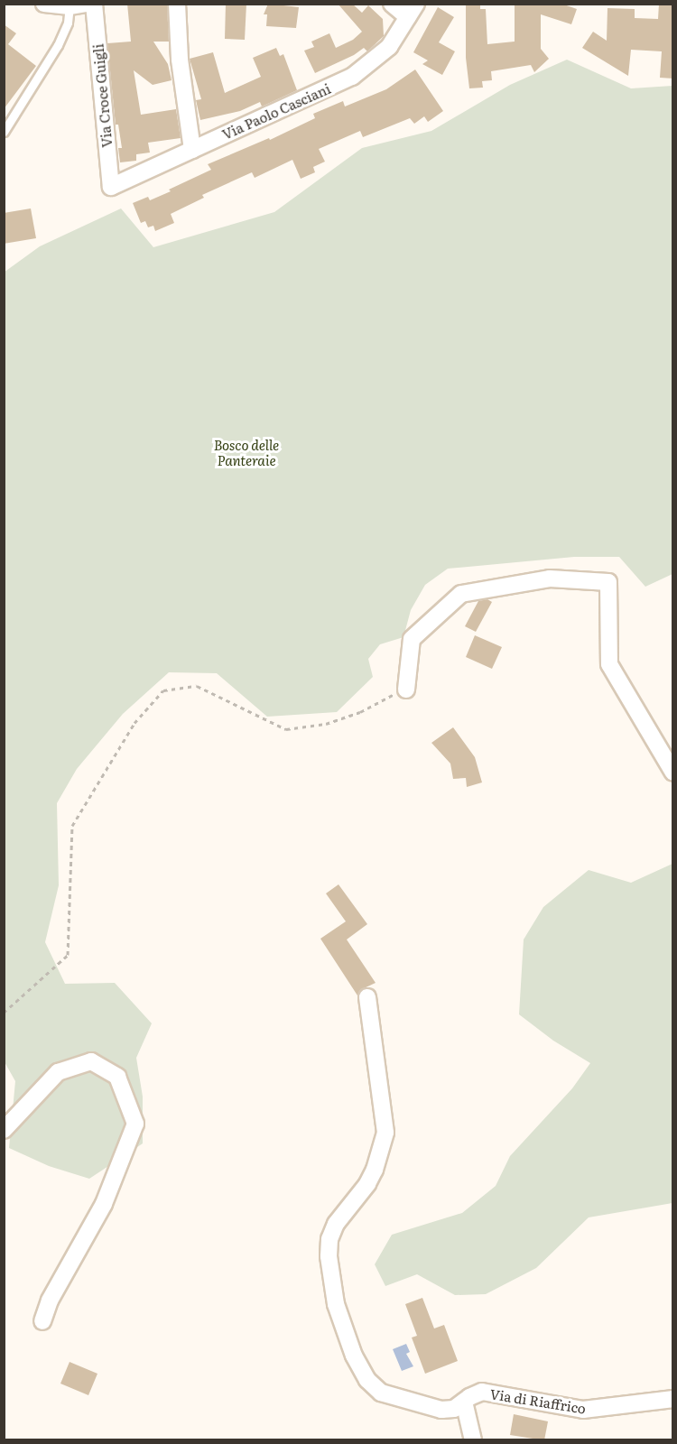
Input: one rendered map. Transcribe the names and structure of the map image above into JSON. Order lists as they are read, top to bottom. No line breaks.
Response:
{"streets":{"street":["Via Croce Guigli","Via Paolo Casciani","Via di Riaffrico"]},"crossings":[["Via Croce Guigli","Via Paolo Casciani"]],"parks":["Bosco delle Panteraie"]}
